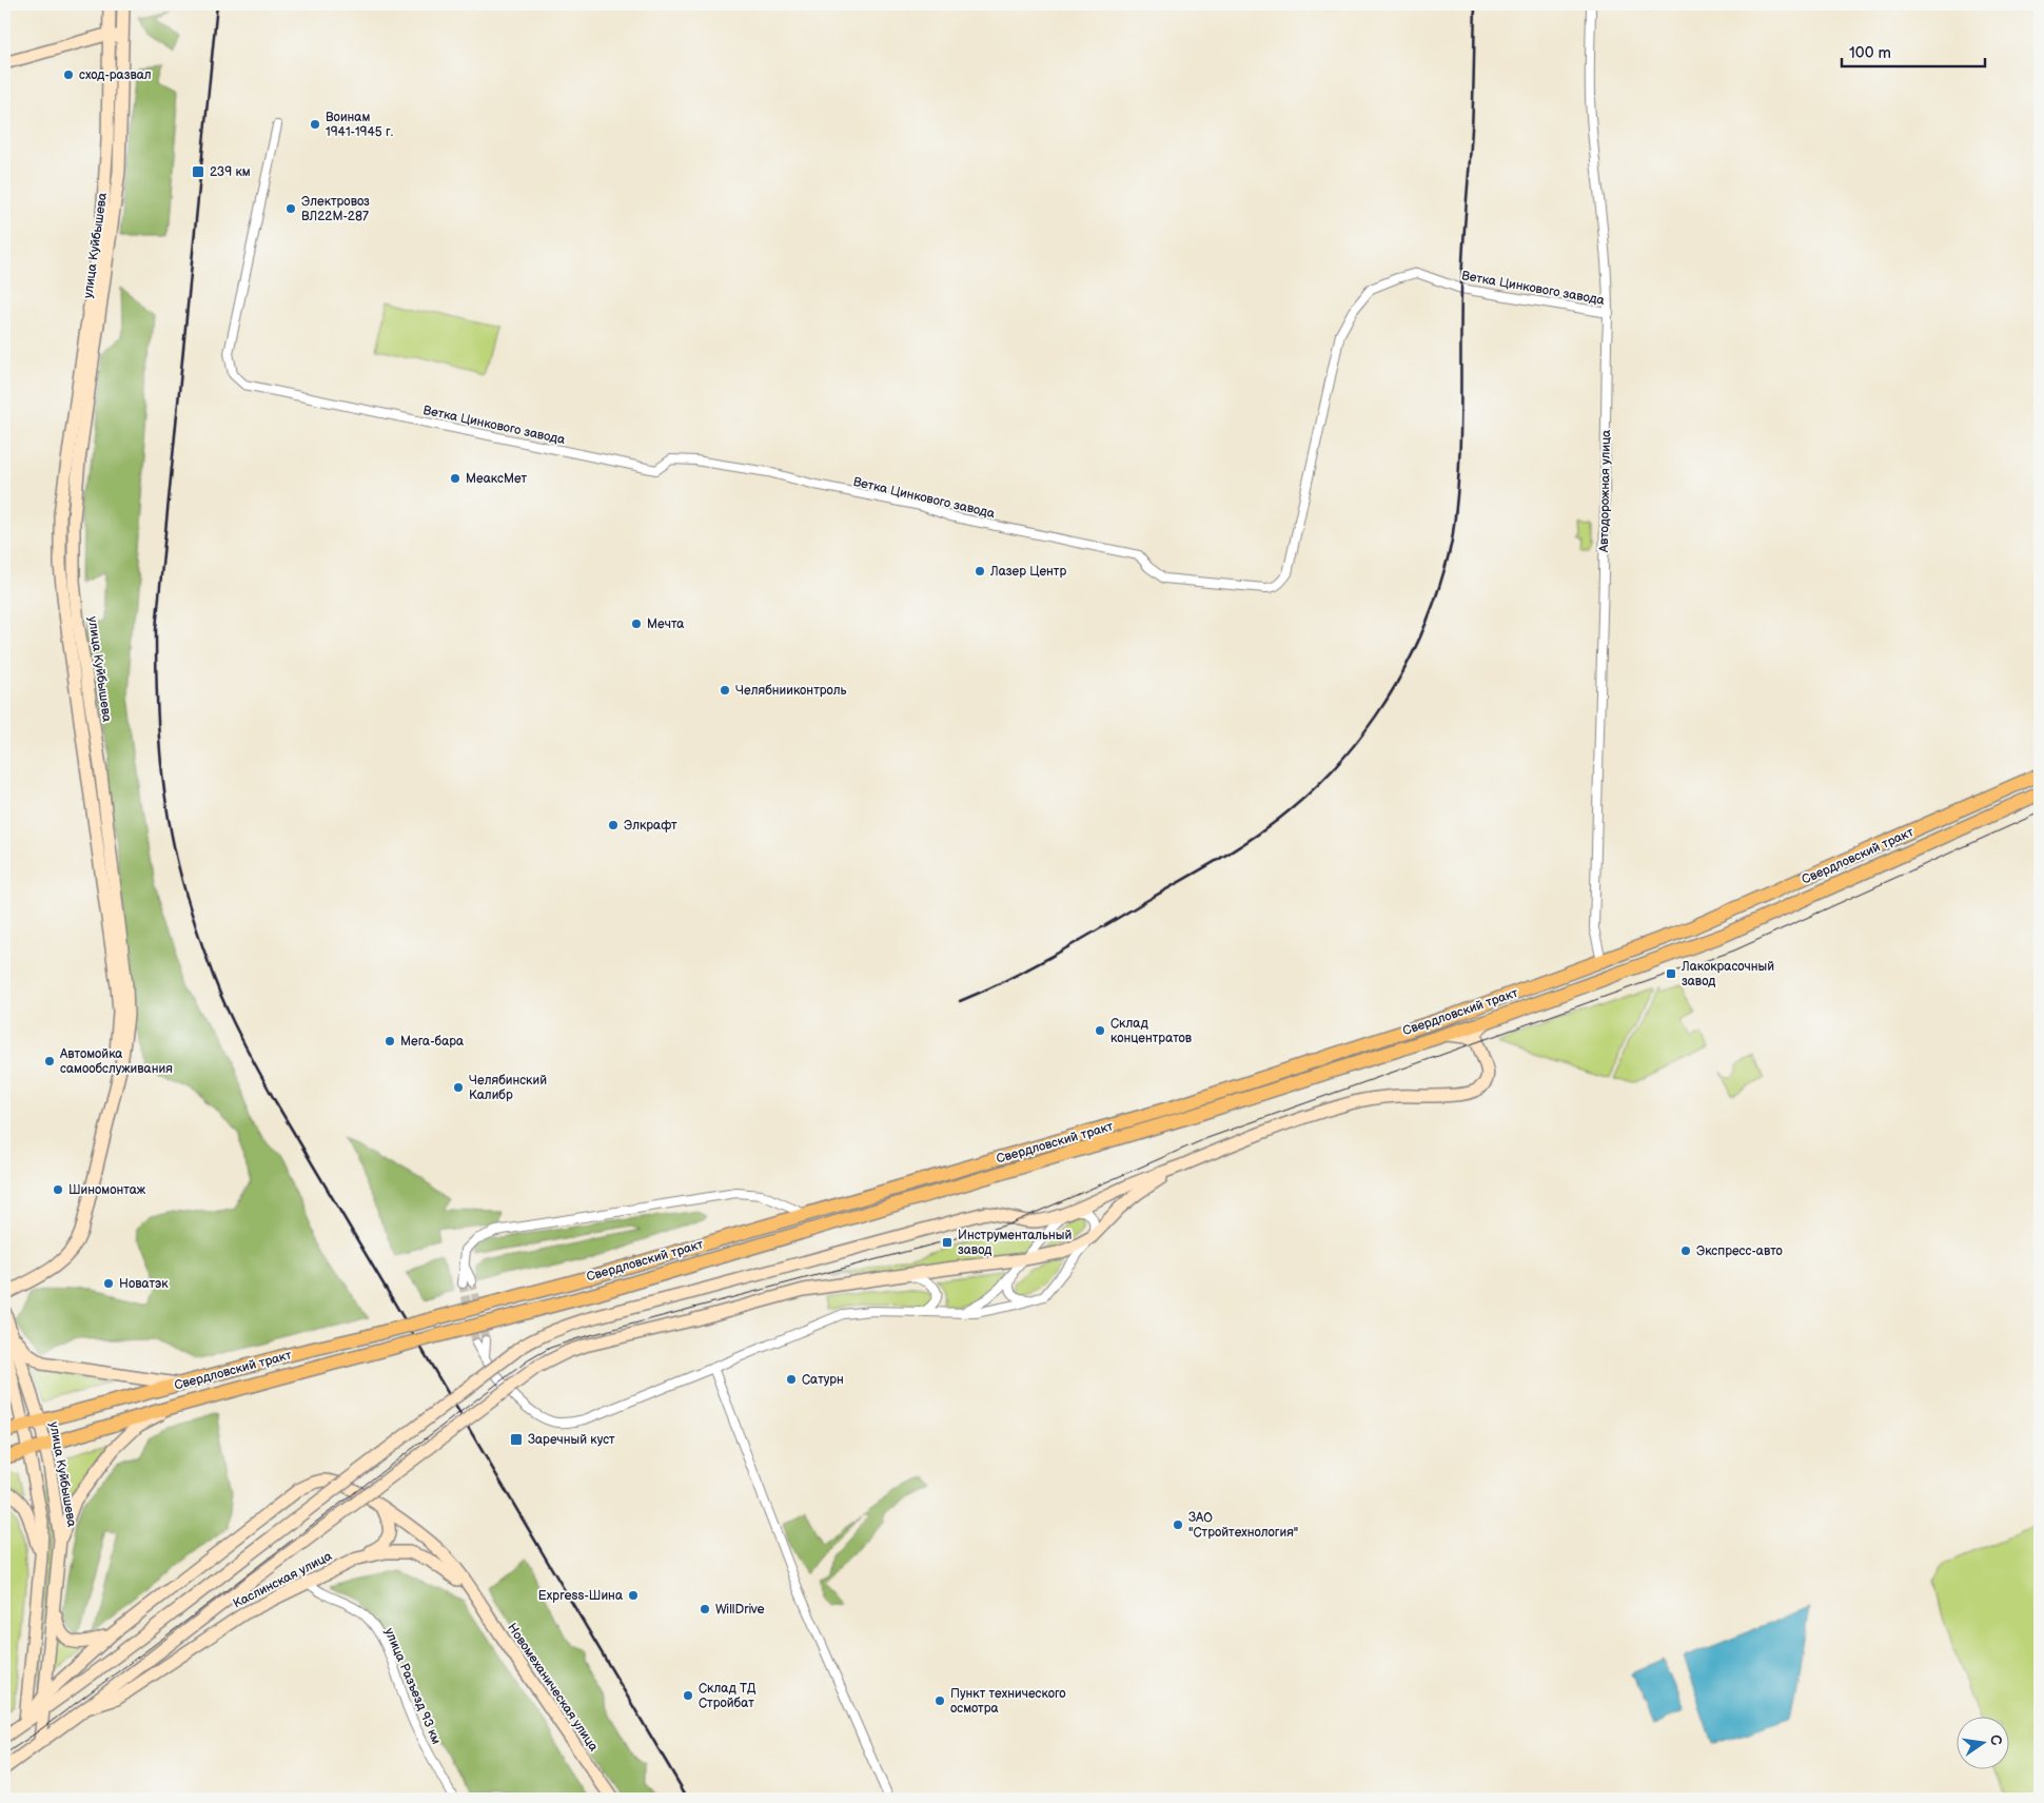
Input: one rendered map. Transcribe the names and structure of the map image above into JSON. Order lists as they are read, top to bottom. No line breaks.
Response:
{"streets":{"main road":["улица Куйбышева","Автодорожная улица","Свердловский тракт","Каслинская улица","Новомеханическая улица"],"street":["Ветка Цинкового завода","улица Разъезд 93 км"]},"crossings":[["улица Куйбышева","Свердловский тракт"],["Ветка Цинкового завода","Автодорожная улица"],["Автодорожная улица","Свердловский тракт"],["Каслинская улица","улица Разъезд 93 км"],["Каслинская улица","Новомеханическая улица"]],"places":{"other":["сход-развал","Воинам 1941-1945 г.","Электровоз ВЛ22М-287","МеаксМет","Лазер Центр","Мечта","Челябнииконтроль","Элкрафт","Склад концентратов","Мега-бара","Автомойка самообслуживания","Челябинский Калибр","Шиномонтаж","Экспресс-авто","Новатэк","Сатурн","ЗАО \"Стройтехнология\"","Express-Шина","WillDrive","Склад ТД Стройбат","Пункт технического осмотра"],"transit":["239 км","Лакокрасочный завод","Инструментальный завод","Заречный куст"]},"scale_bar":"100 m","north":"right"}
